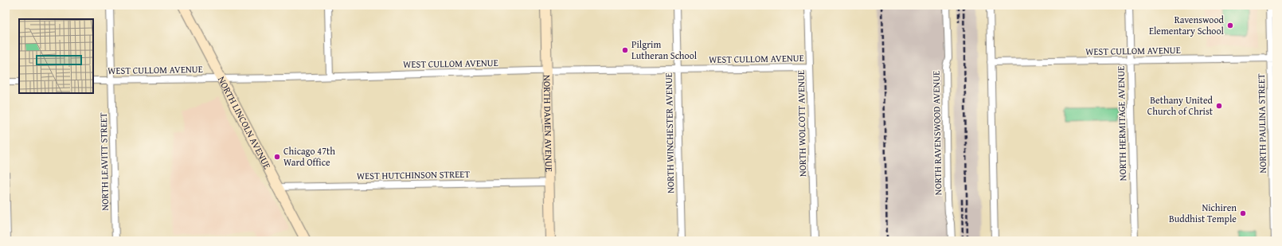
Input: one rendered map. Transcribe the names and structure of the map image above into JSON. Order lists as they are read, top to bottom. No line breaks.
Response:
{"streets":{"main road":["NORTH LINCOLN AVENUE","NORTH DAMEN AVENUE"],"street":["WEST CULLOM AVENUE","NORTH WOLCOTT AVENUE","NORTH HERMITAGE AVENUE","NORTH PAULINA STREET","NORTH WINCHESTER AVENUE","NORTH RAVENSWOOD AVENUE","NORTH LEAVITT STREET","WEST HUTCHINSON STREET"]},"crossings":[["WEST CULLOM AVENUE","NORTH LINCOLN AVENUE"],["WEST CULLOM AVENUE","NORTH DAMEN AVENUE"],["WEST CULLOM AVENUE","NORTH WOLCOTT AVENUE"],["WEST CULLOM AVENUE","NORTH HERMITAGE AVENUE"],["WEST CULLOM AVENUE","NORTH PAULINA STREET"],["WEST CULLOM AVENUE","NORTH WINCHESTER AVENUE"],["WEST CULLOM AVENUE","NORTH LEAVITT STREET"],["NORTH LINCOLN AVENUE","WEST HUTCHINSON STREET"],["NORTH DAMEN AVENUE","WEST HUTCHINSON STREET"]],"places":["Ravenswood Elementary School","Pilgrim Lutheran School","Bethany United Church of Christ","Chicago 47th Ward Office","Nichiren Buddhist Temple"]}
